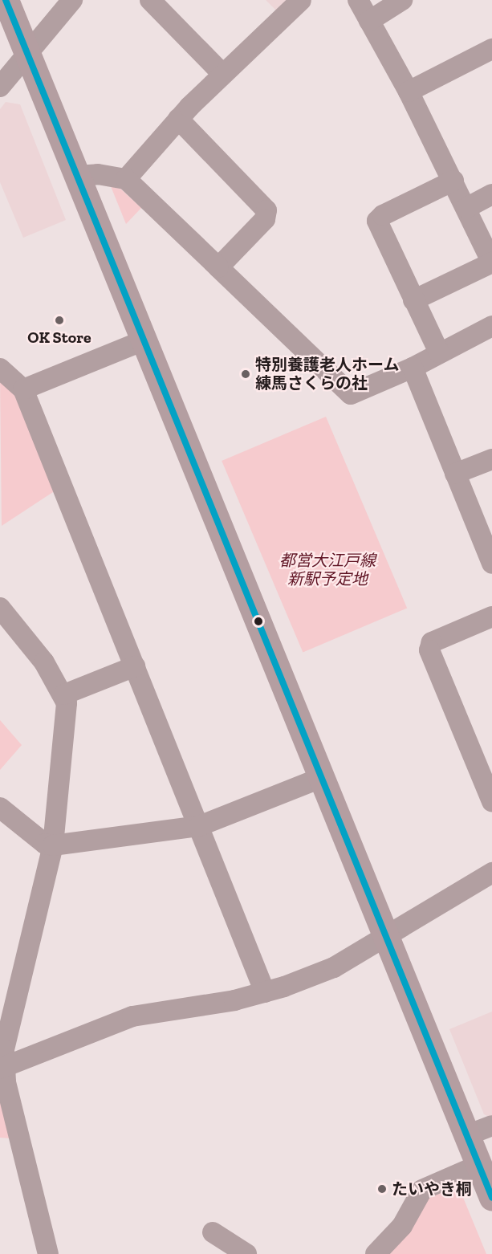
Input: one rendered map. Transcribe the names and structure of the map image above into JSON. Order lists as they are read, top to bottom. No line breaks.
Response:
{"parks":["都営大江戸線 新駅予定地"],"places":["OK Store","特別養護老人ホーム 練馬さくらの社","たいやき桐"]}
